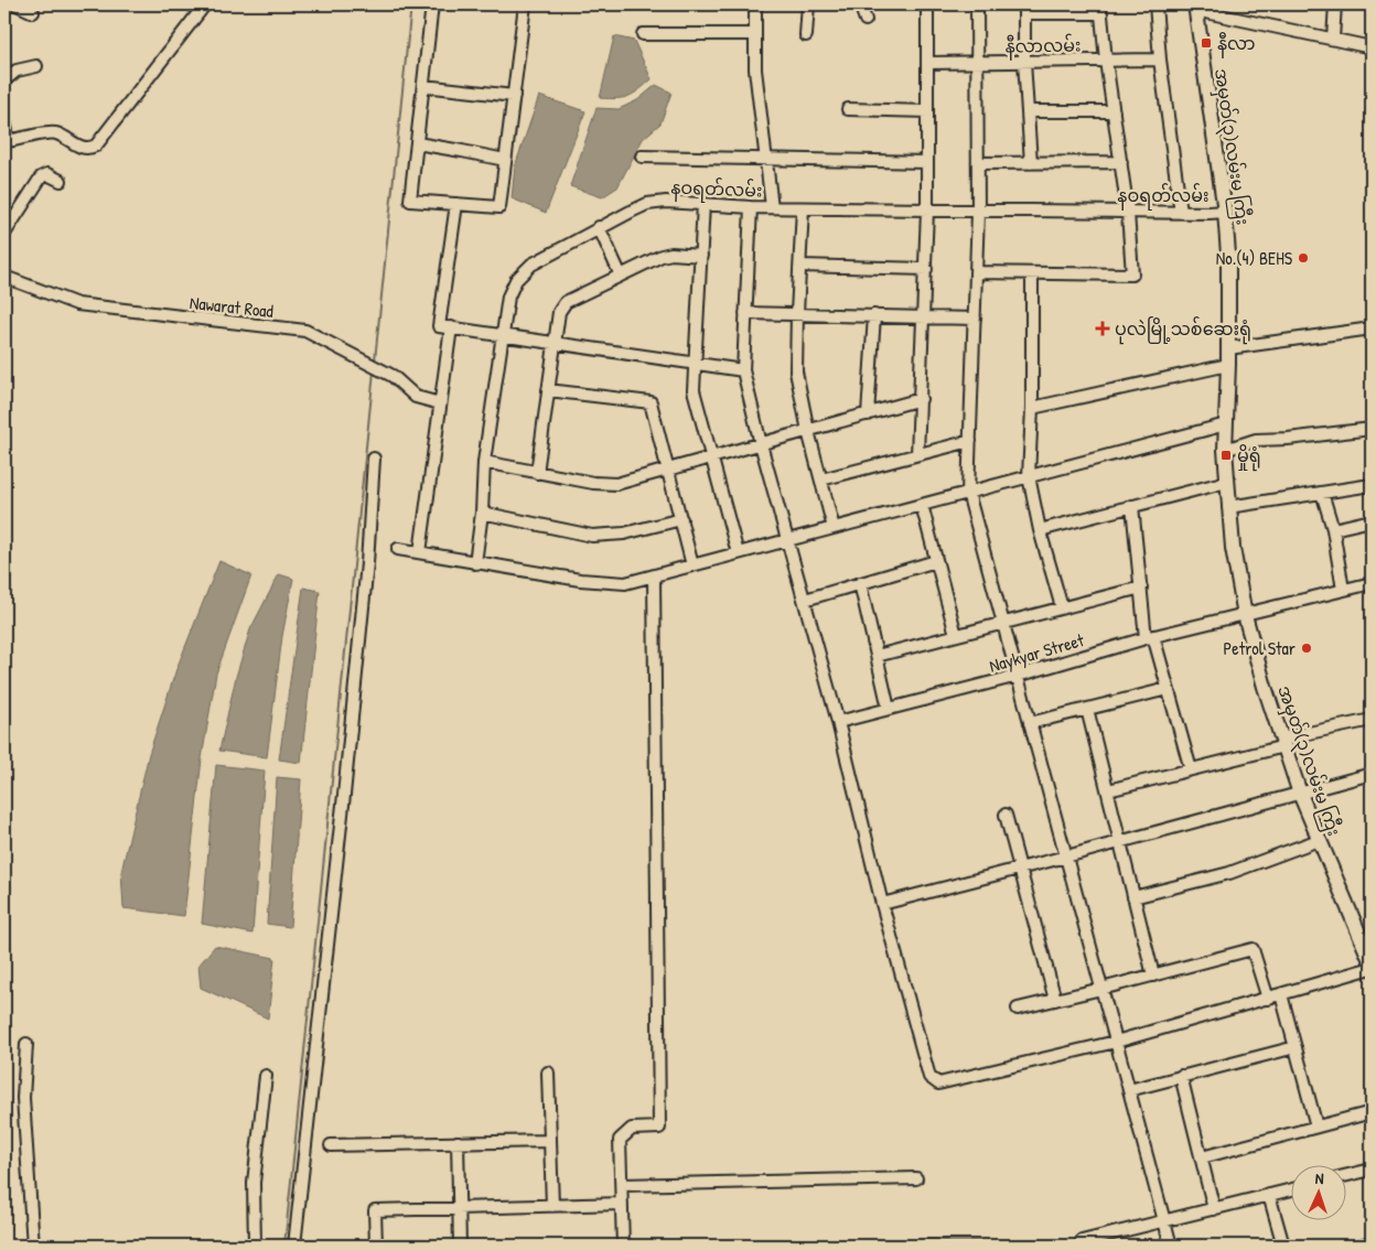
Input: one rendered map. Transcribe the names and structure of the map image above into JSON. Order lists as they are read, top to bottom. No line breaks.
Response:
{"streets":{"main road":["အမှတ်(၃)လမ်းမ ကြီး"],"street":["နီလာလမ်း","နဝရတ်လမ်း","Nawarat Road","Naykyar Street"]},"crossings":[["အမှတ်(၃)လမ်းမ ကြီး","နဝရတ်လမ်း"],["အမှတ်(၃)လမ်းမ ကြီး","Naykyar Street"]],"places":{"transit":["နီလာ","မှိုရုံ"],"other":["No.(4) BEHS","Petrol Star"],"health":["ပုလဲမြို့သစ်ဆေးရုံ"]},"north":"top"}
